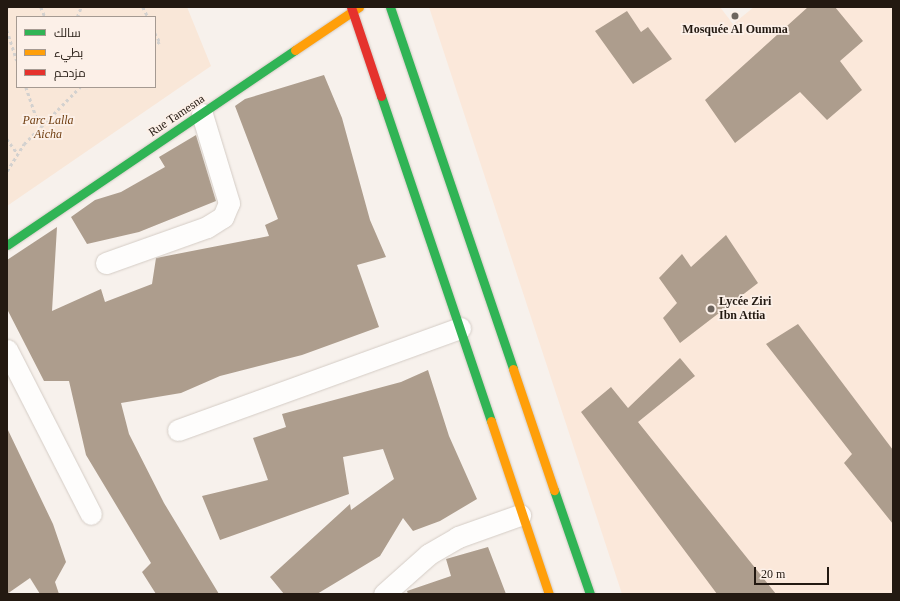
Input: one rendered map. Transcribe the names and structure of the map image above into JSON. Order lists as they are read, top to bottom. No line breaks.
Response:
{"streets":{"main road":["Rue Tamesna"]},"parks":["Parc Lalla Aicha"],"places":["Mosquée Al Oumma","Lycée Ziri Ibn Attia"],"legend":["سالك","بطيء","مزدحم"],"scale_bar":"20 m"}
